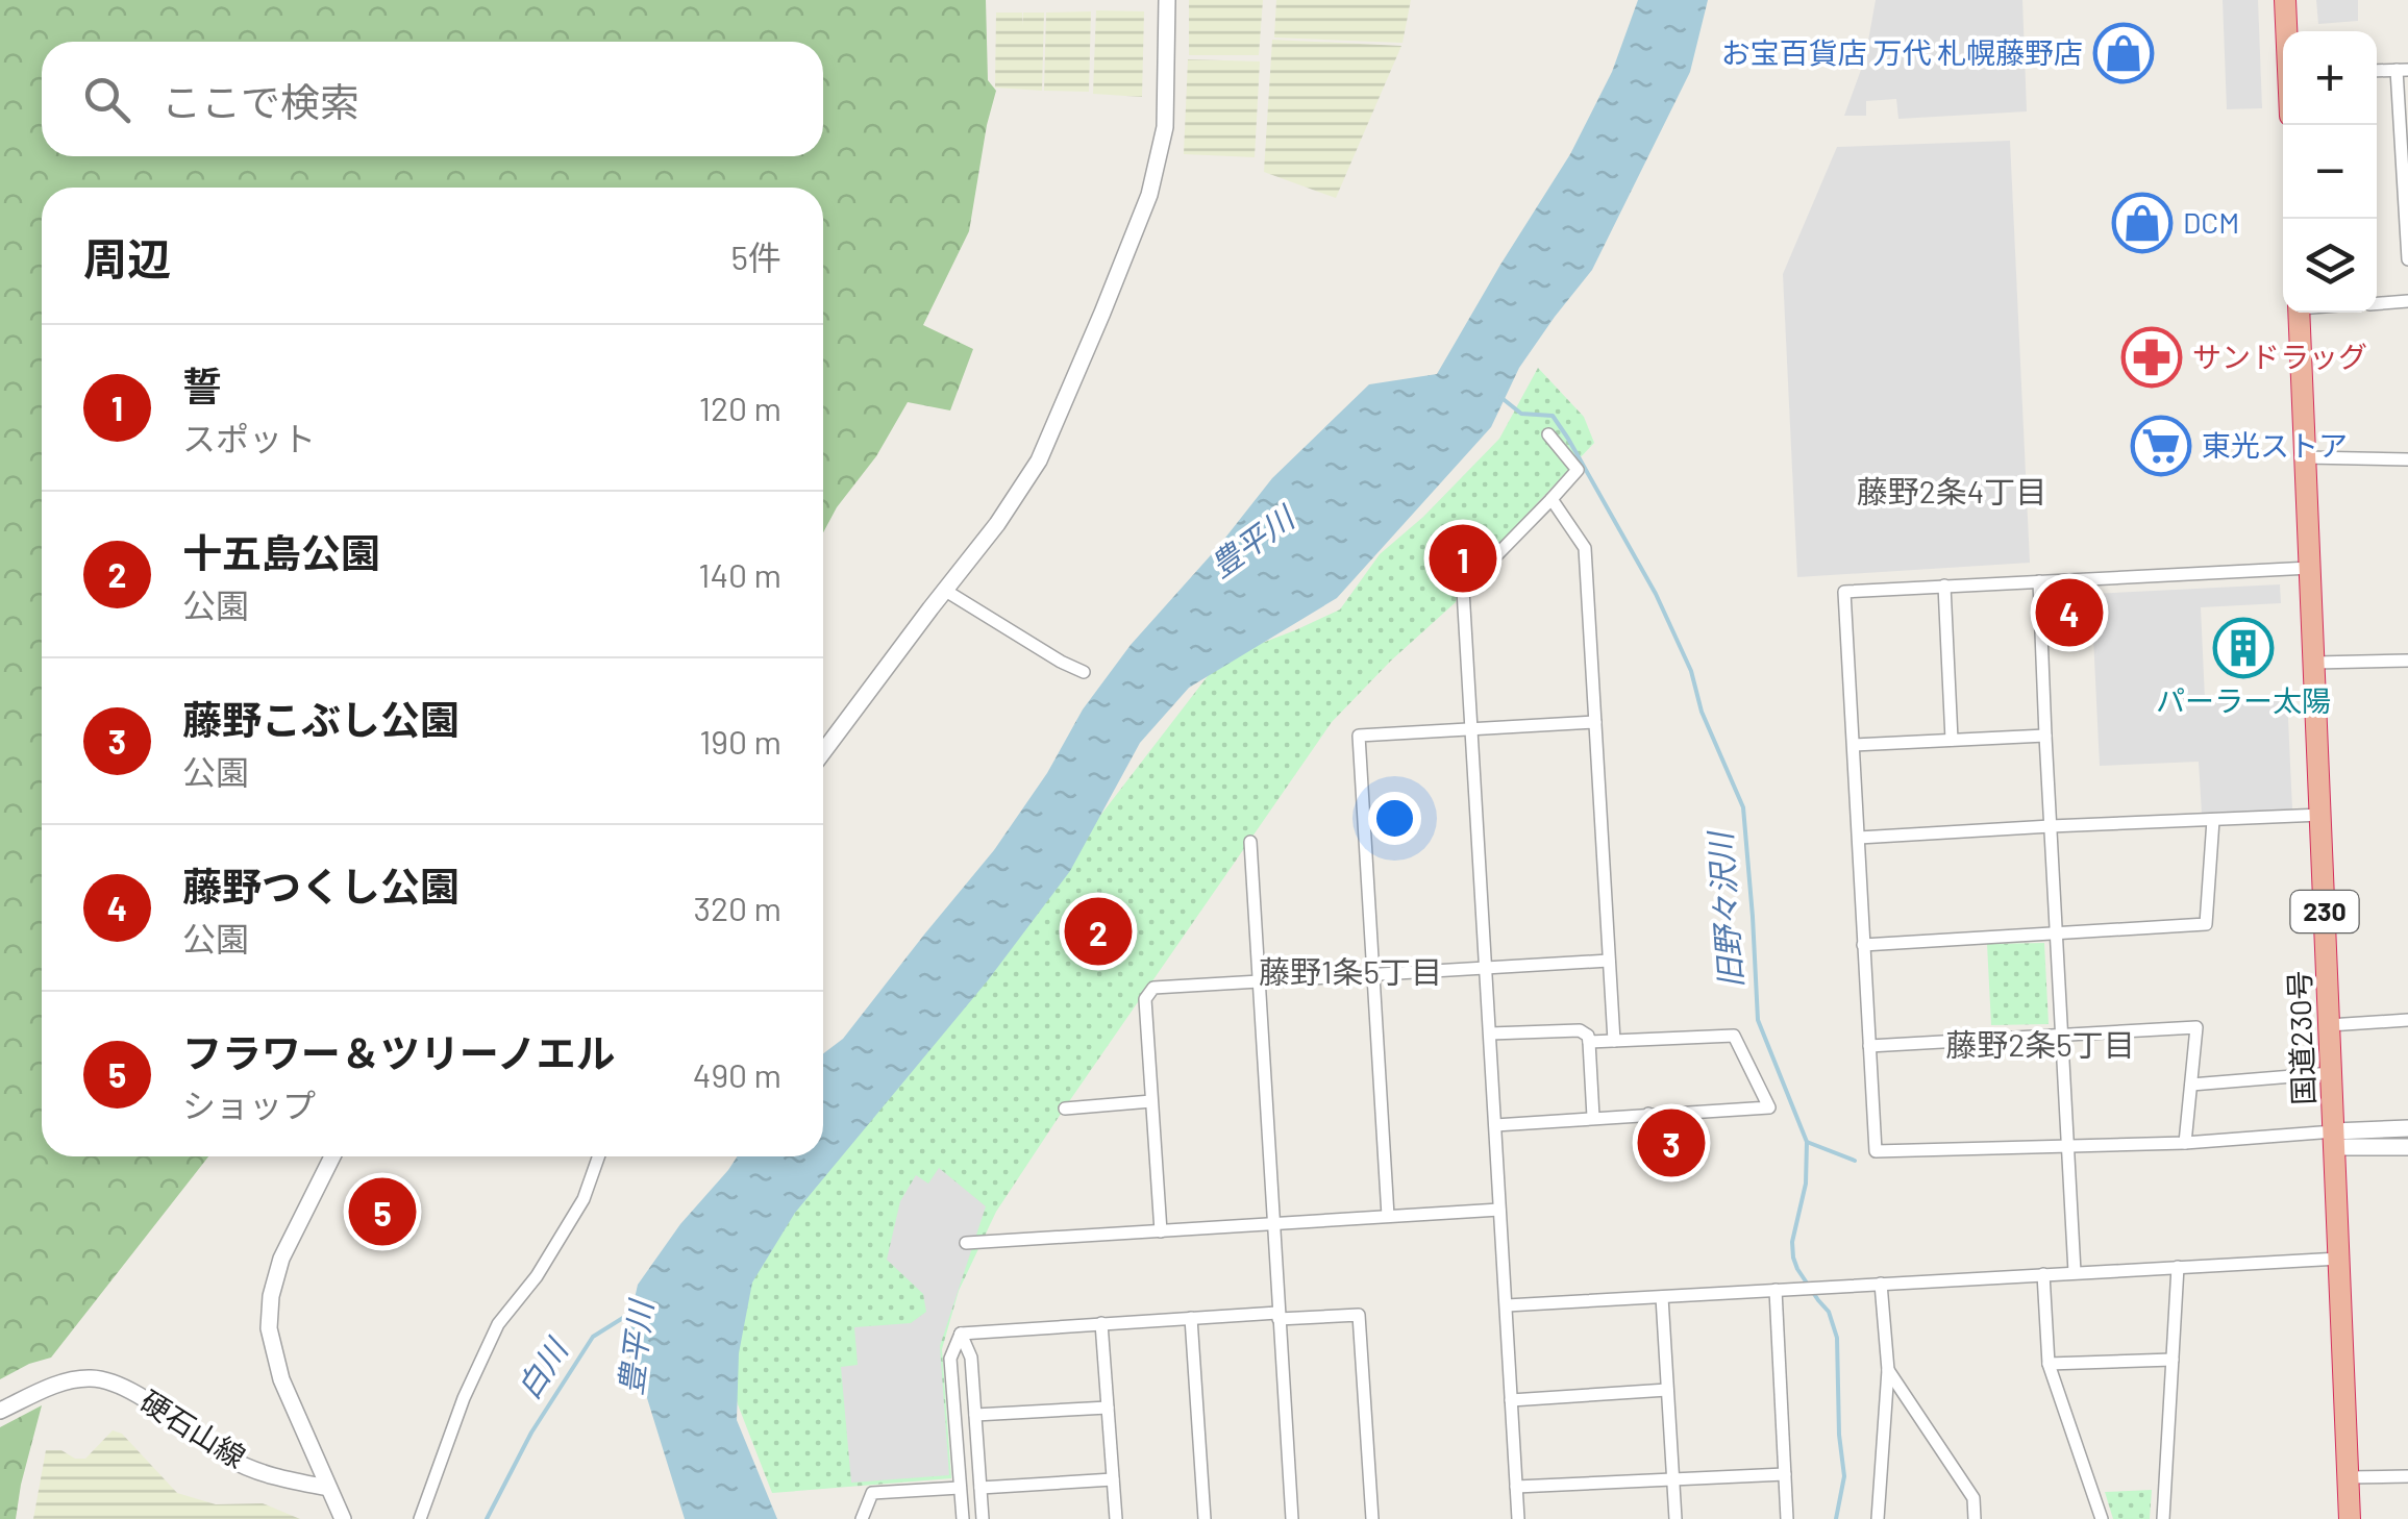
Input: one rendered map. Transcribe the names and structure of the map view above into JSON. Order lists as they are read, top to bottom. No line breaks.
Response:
{"streets":{"highway":["230","国道230号"],"street":["硬石山線"]},"districts":["藤野2条4丁目","藤野1条5丁目","藤野2条5丁目"],"water":["豊平川","旧野々沢川","白川"],"places":{"shop":["お宝百貨店 万代 札幌藤野店","DCM"],"pharmacy":["サンドラッグ"],"supermarket":["東光ストア"],"building":["パーラー太陽"]},"page":{"map_buttons":["+","−"],"search":"ここで検索","heading":["周辺","5件"],"list":[{"mark":"1","name":"誓","note":"スポット","value":"120 m"},{"mark":"2","name":"十五島公園","note":"公園","value":"140 m"},{"mark":"3","name":"藤野こぶし公園","note":"公園","value":"190 m"},{"mark":"4","name":"藤野つくし公園","note":"公園","value":"320 m"},{"mark":"5","name":"フラワー＆ツリーノエル","note":"ショップ","value":"490 m"}],"pins":["1","4","2","3","5"]}}
